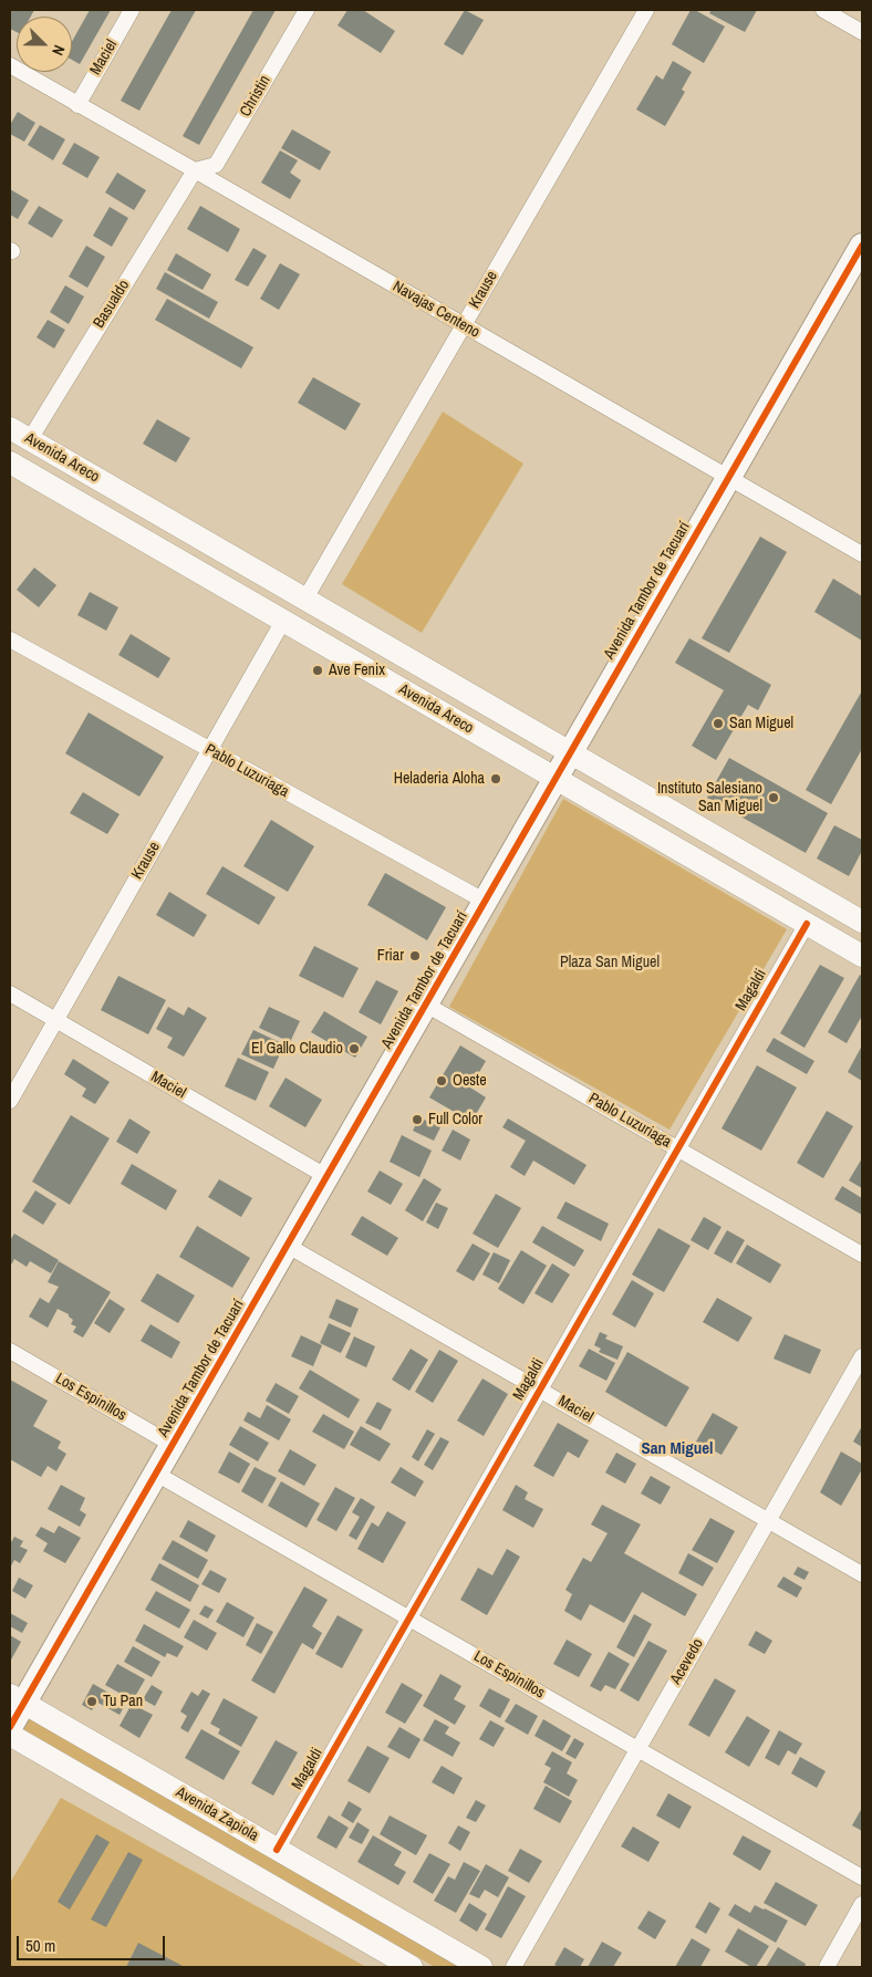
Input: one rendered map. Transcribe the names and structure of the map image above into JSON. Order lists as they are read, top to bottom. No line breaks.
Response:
{"streets":{"main road":["Avenida Areco","Avenida Tambor de Tacuarí","Avenida Zapiola"],"street":["Maciel","Christin","Krause","Basualdo","Navajas Centeno","Pablo Luzuriaga","Magaldi","Los Espinillos","Acevedo"]},"crossings":[["Maciel","Krause"],["Maciel","Navajas Centeno"],["Maciel","Avenida Tambor de Tacuarí"],["Maciel","Magaldi"],["Maciel","Acevedo"],["Christin","Basualdo"],["Christin","Navajas Centeno"],["Krause","Navajas Centeno"],["Krause","Avenida Areco"],["Krause","Pablo Luzuriaga"],["Basualdo","Navajas Centeno"],["Basualdo","Avenida Areco"],["Navajas Centeno","Avenida Tambor de Tacuarí"],["Avenida Areco","Avenida Tambor de Tacuarí"],["Avenida Areco","Magaldi"],["Avenida Tambor de Tacuarí","Pablo Luzuriaga"],["Avenida Tambor de Tacuarí","Los Espinillos"],["Avenida Tambor de Tacuarí","Avenida Zapiola"],["Pablo Luzuriaga","Magaldi"],["Magaldi","Los Espinillos"],["Magaldi","Avenida Zapiola"],["Los Espinillos","Acevedo"]],"districts":["San Miguel"],"parks":["Plaza San Miguel"],"places":["Ave Fenix","San Miguel","Heladeria Aloha","Instituto Salesiano San Miguel","Friar","El Gallo Claudio","Oeste","Full Color","Tu Pan"],"scale_bar":"50 m","north":"bottom right"}
